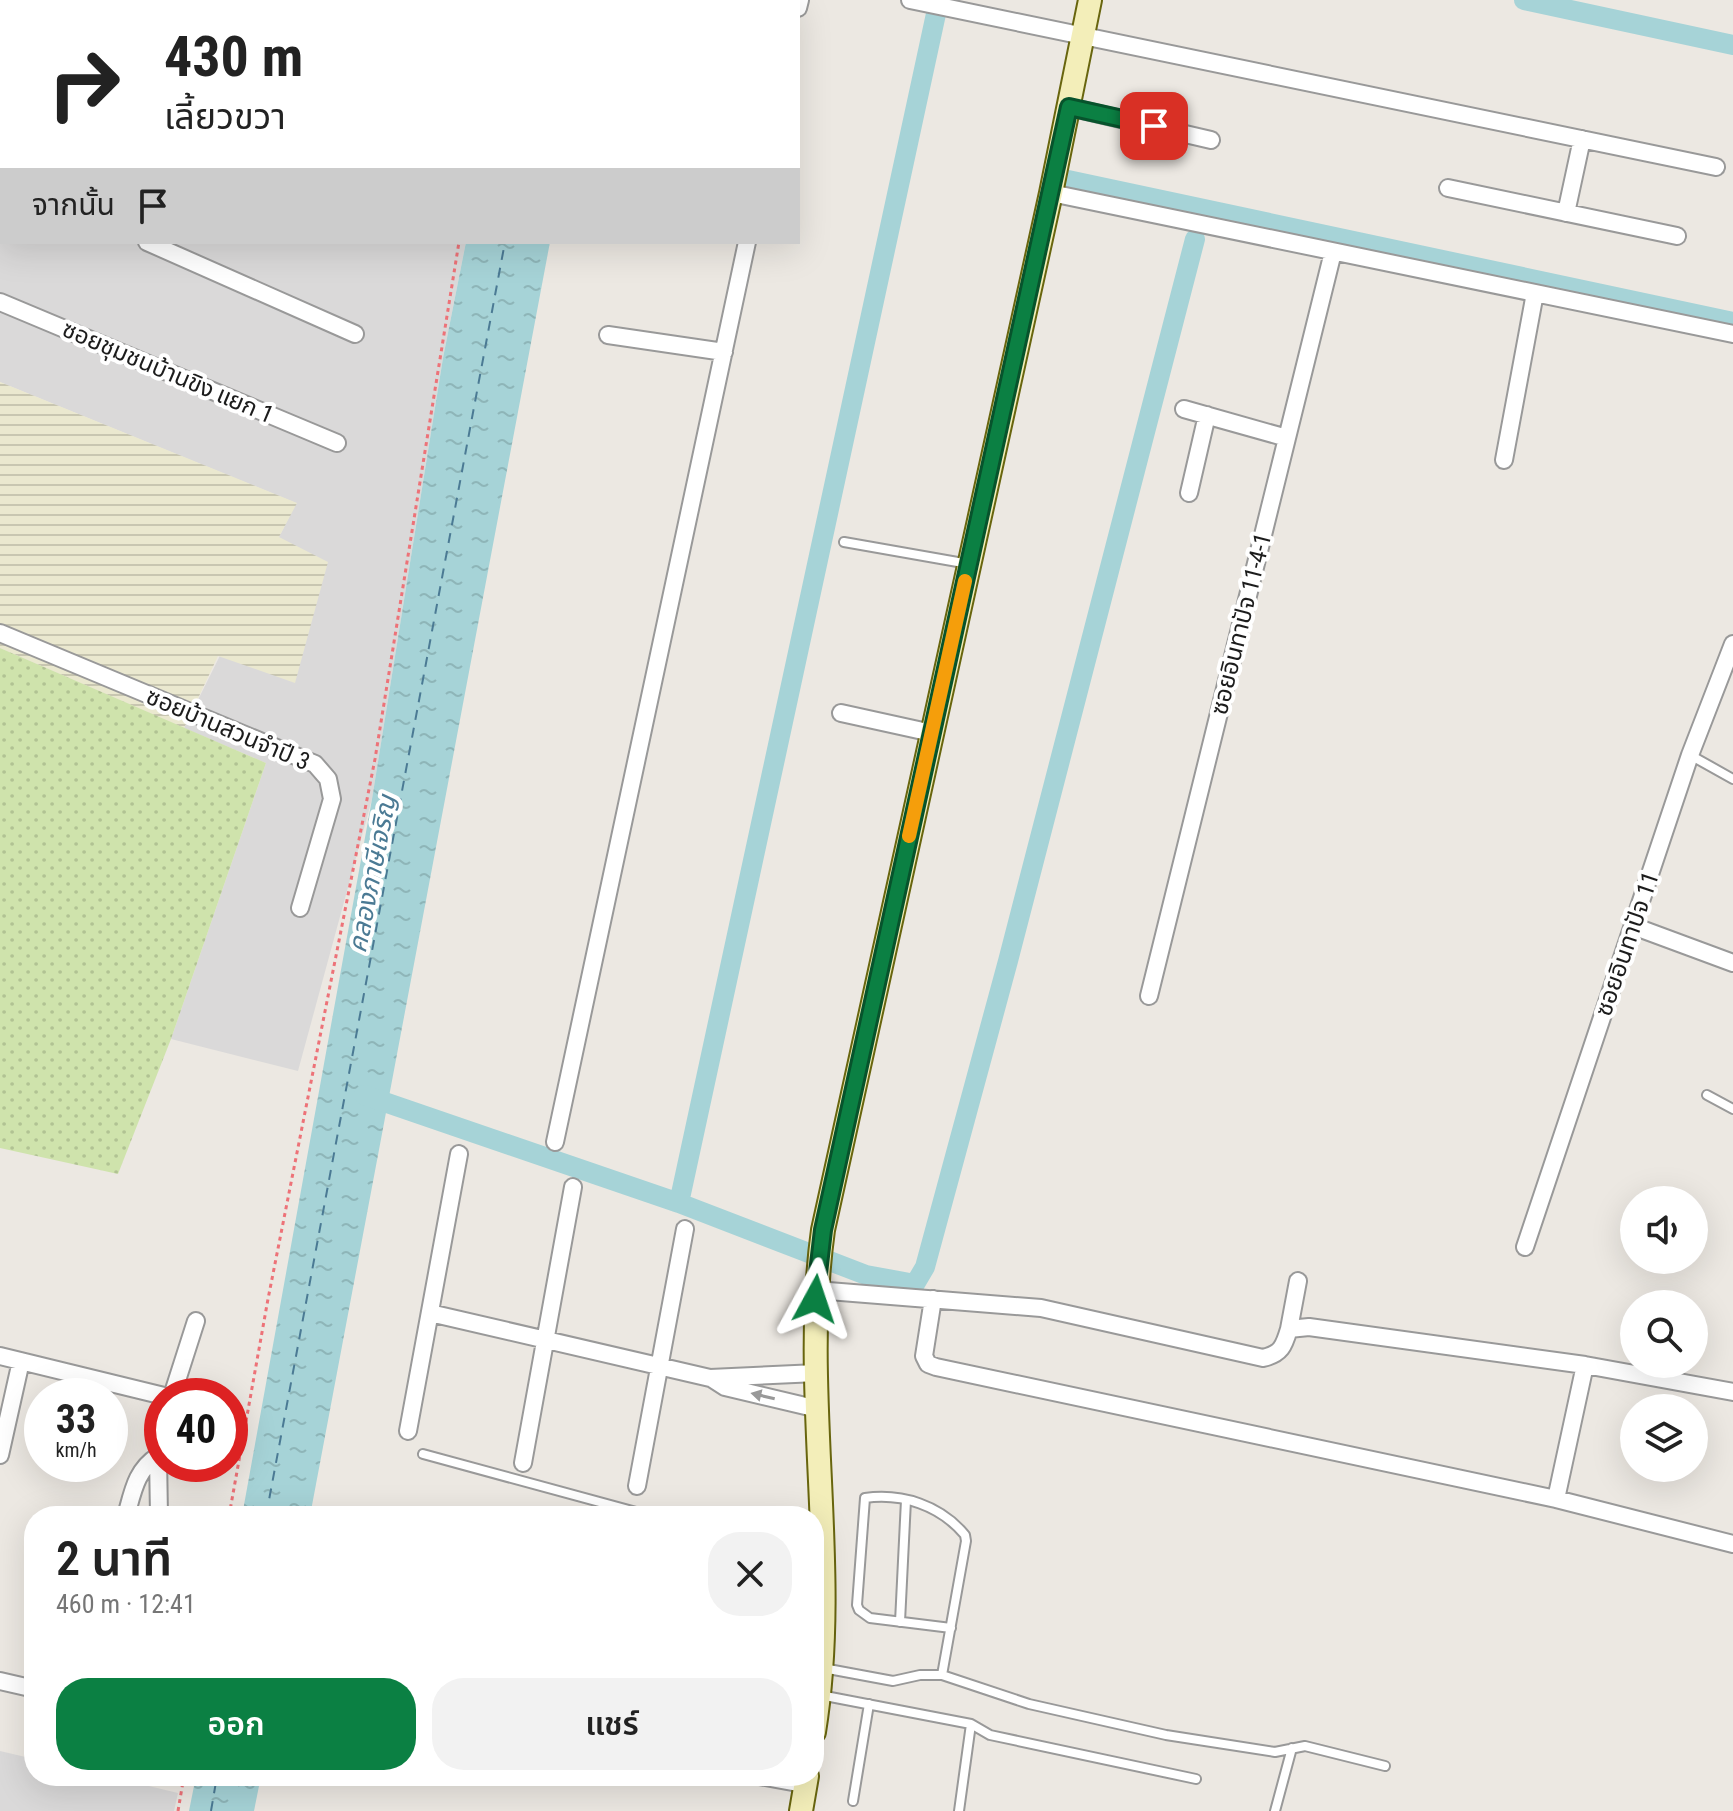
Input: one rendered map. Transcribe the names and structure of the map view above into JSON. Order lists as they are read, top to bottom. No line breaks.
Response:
{"streets":{"street":["ซอยชุมชนบ้านขิง แยก 1","ซอยอินทาปัจ 11-4-1","ซอยบ้านสวนจำปี 3","ซอยอินทาปัจ 11"]},"water":["คลองภาษีเจริญ"],"page":{"turn":["430 m","เลี้ยวขวา"],"then":"จากนั้น","speed":"33 km/h","limit":"40","heading":["2 นาที","460 m · 12:41"],"buttons":["ออก","แชร์"]}}
